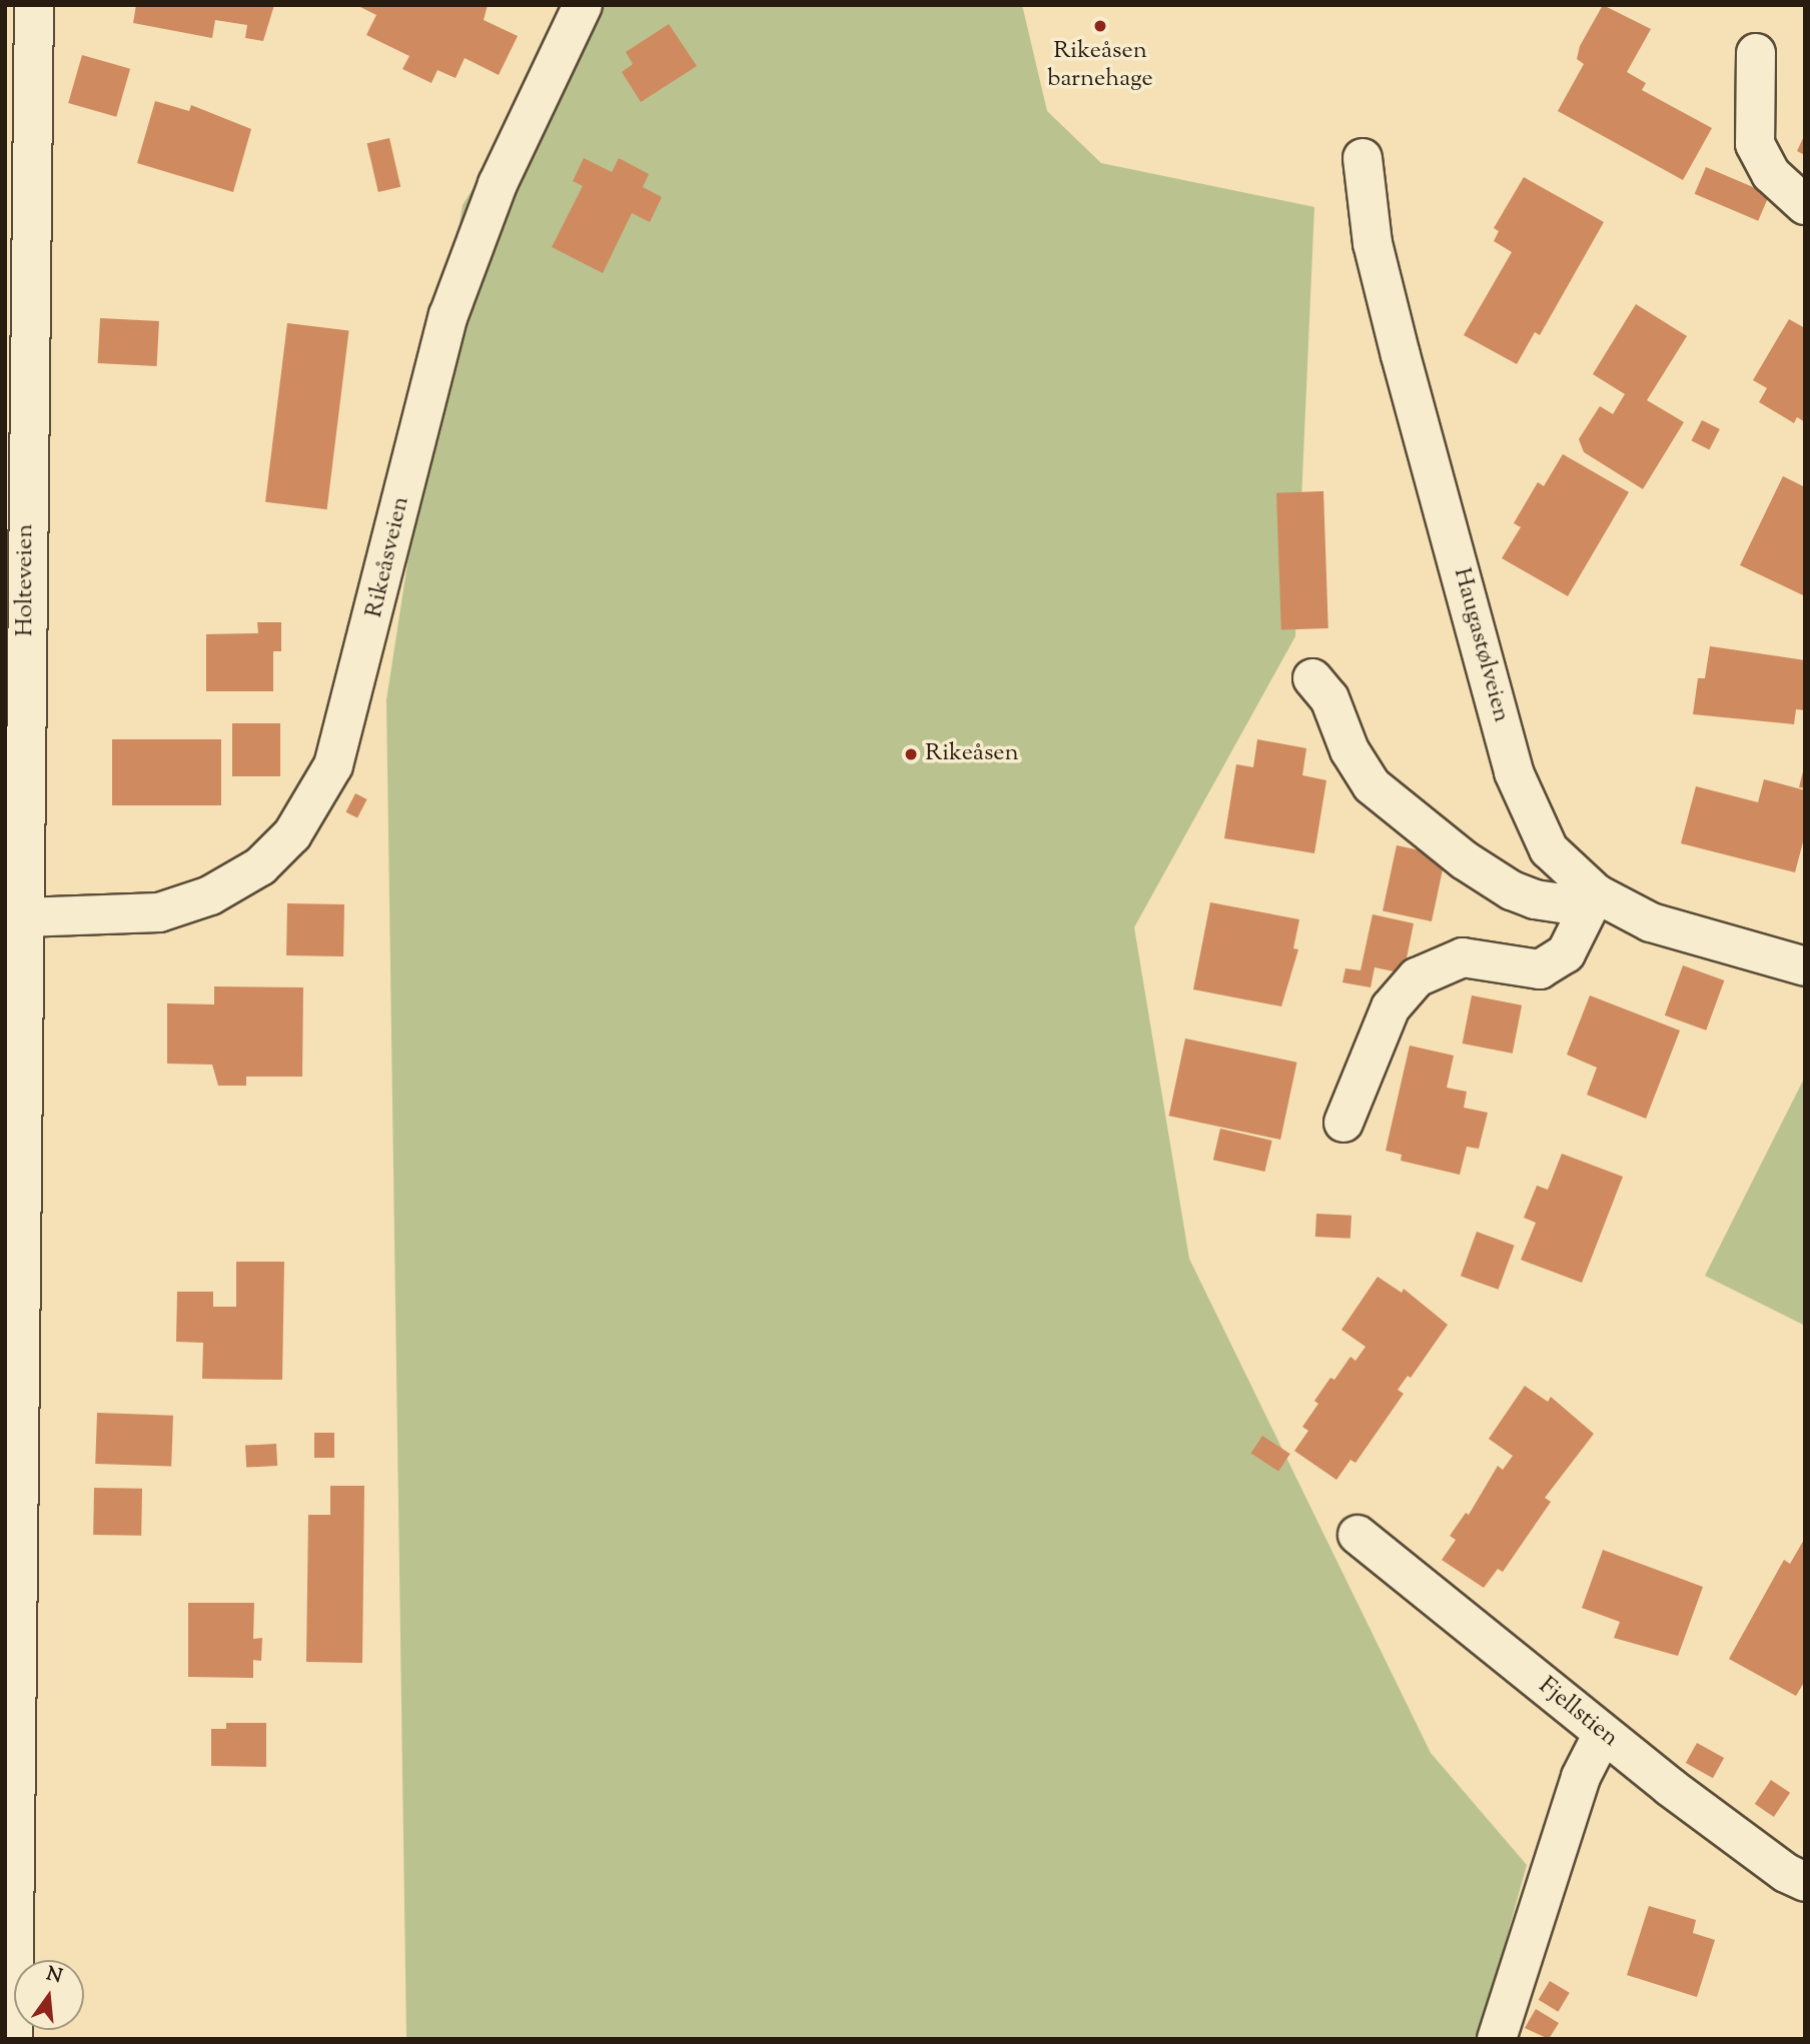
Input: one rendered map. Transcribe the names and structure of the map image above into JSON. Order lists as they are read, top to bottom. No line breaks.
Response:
{"streets":{"street":["Rikeåsveien","Holteveien","Haugastølveien","Fjellstien"]},"crossings":[["Rikeåsveien","Holteveien"]],"places":["Rikeåsen barnehage","Rikeåsen"],"north":"top"}
